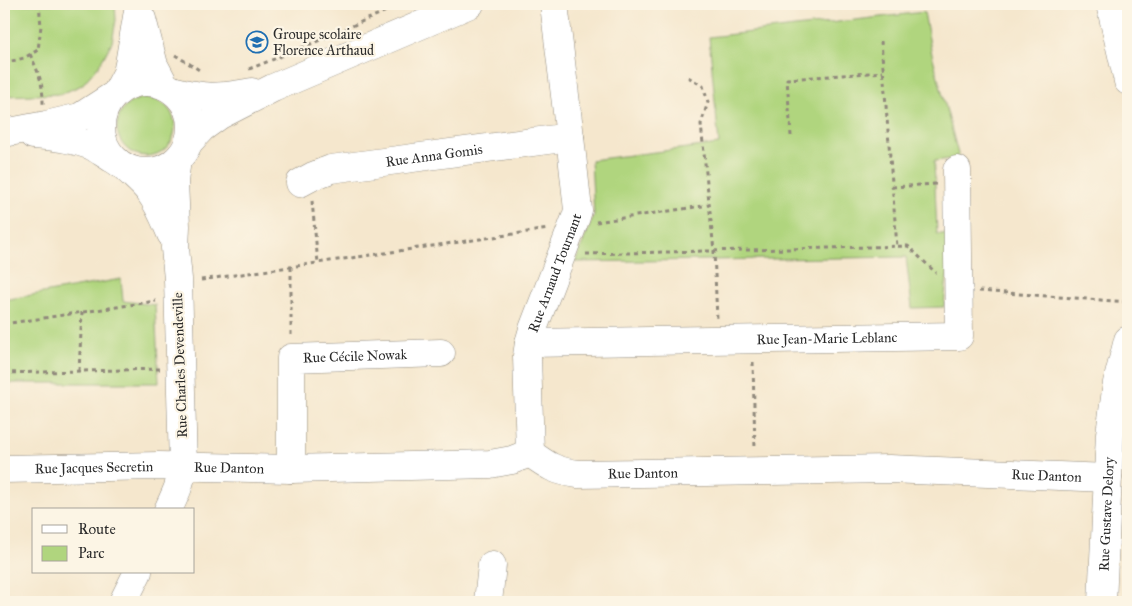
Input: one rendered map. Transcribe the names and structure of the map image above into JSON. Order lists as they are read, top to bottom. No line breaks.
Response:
{"streets":{"street":["Rue Anna Gomis","Rue Arnaud Tournant","Rue Jean-Marie Leblanc","Rue Cécile Nowak","Rue Charles Devendeville","Rue Jacques Secretin","Rue Danton","Rue Gustave Delory"]},"crossings":[["Rue Anna Gomis","Rue Arnaud Tournant"],["Rue Arnaud Tournant","Rue Jean-Marie Leblanc"],["Rue Arnaud Tournant","Rue Danton"],["Rue Cécile Nowak","Rue Danton"],["Rue Charles Devendeville","Rue Jacques Secretin"],["Rue Charles Devendeville","Rue Danton"],["Rue Jacques Secretin","Rue Danton"],["Rue Danton","Rue Gustave Delory"]],"places":{"school or university":["Groupe scolaire Florence Arthaud"]},"legend":["Route","Parc"]}
